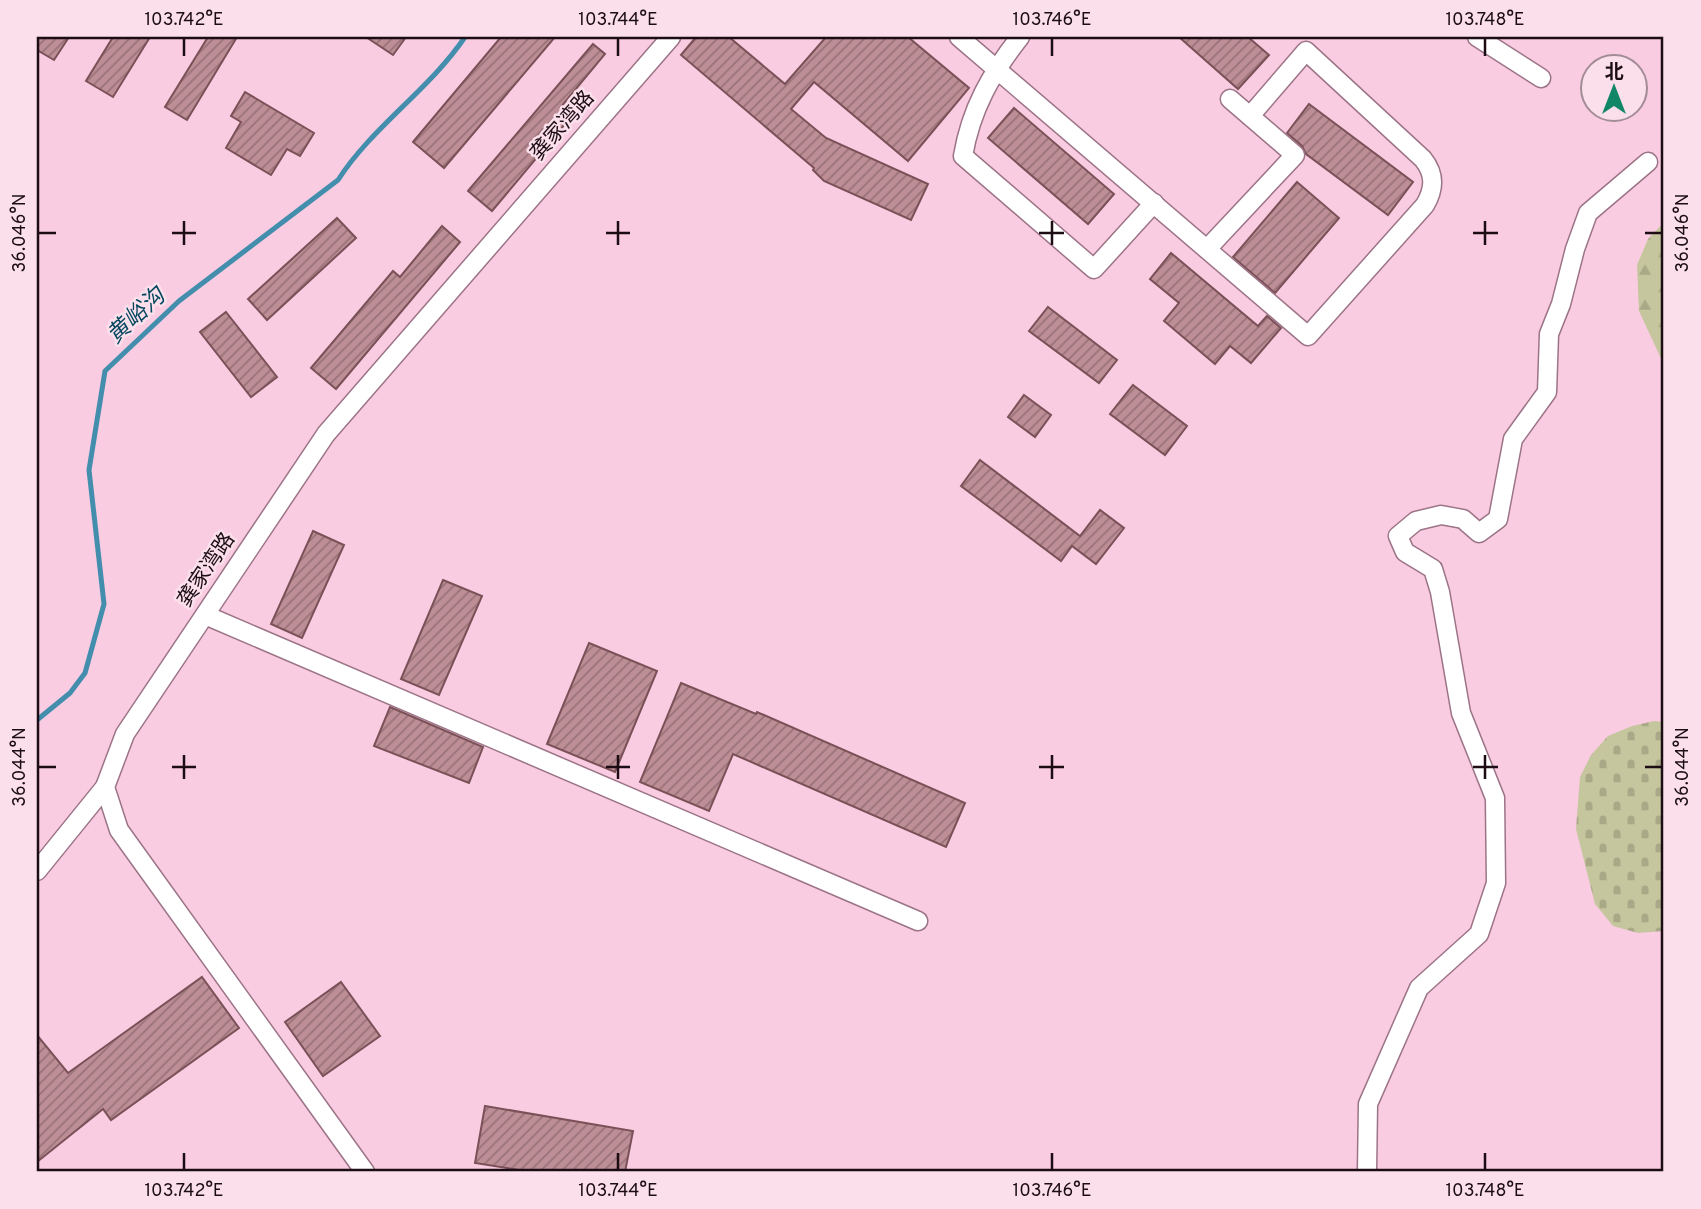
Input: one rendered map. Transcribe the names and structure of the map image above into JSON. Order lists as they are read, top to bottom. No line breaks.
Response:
{"streets":{"street":["龚家湾路"]},"water":["黄峪沟"],"north":"top","coordinates":["103.742°E","103.744°E","103.746°E","103.748°E","36.046°N","36.044°N"]}
